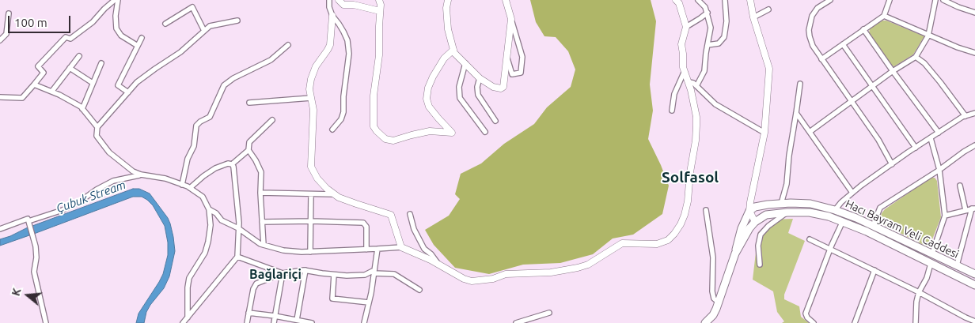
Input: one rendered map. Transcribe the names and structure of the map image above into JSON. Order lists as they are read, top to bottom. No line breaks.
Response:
{"streets":{"main road":["Hacı Bayram Veli Caddesi"]},"districts":["Solfasol","Bağlariçi"],"water":["Çubuk Stream"],"scale_bar":"100 m","north":"left"}
